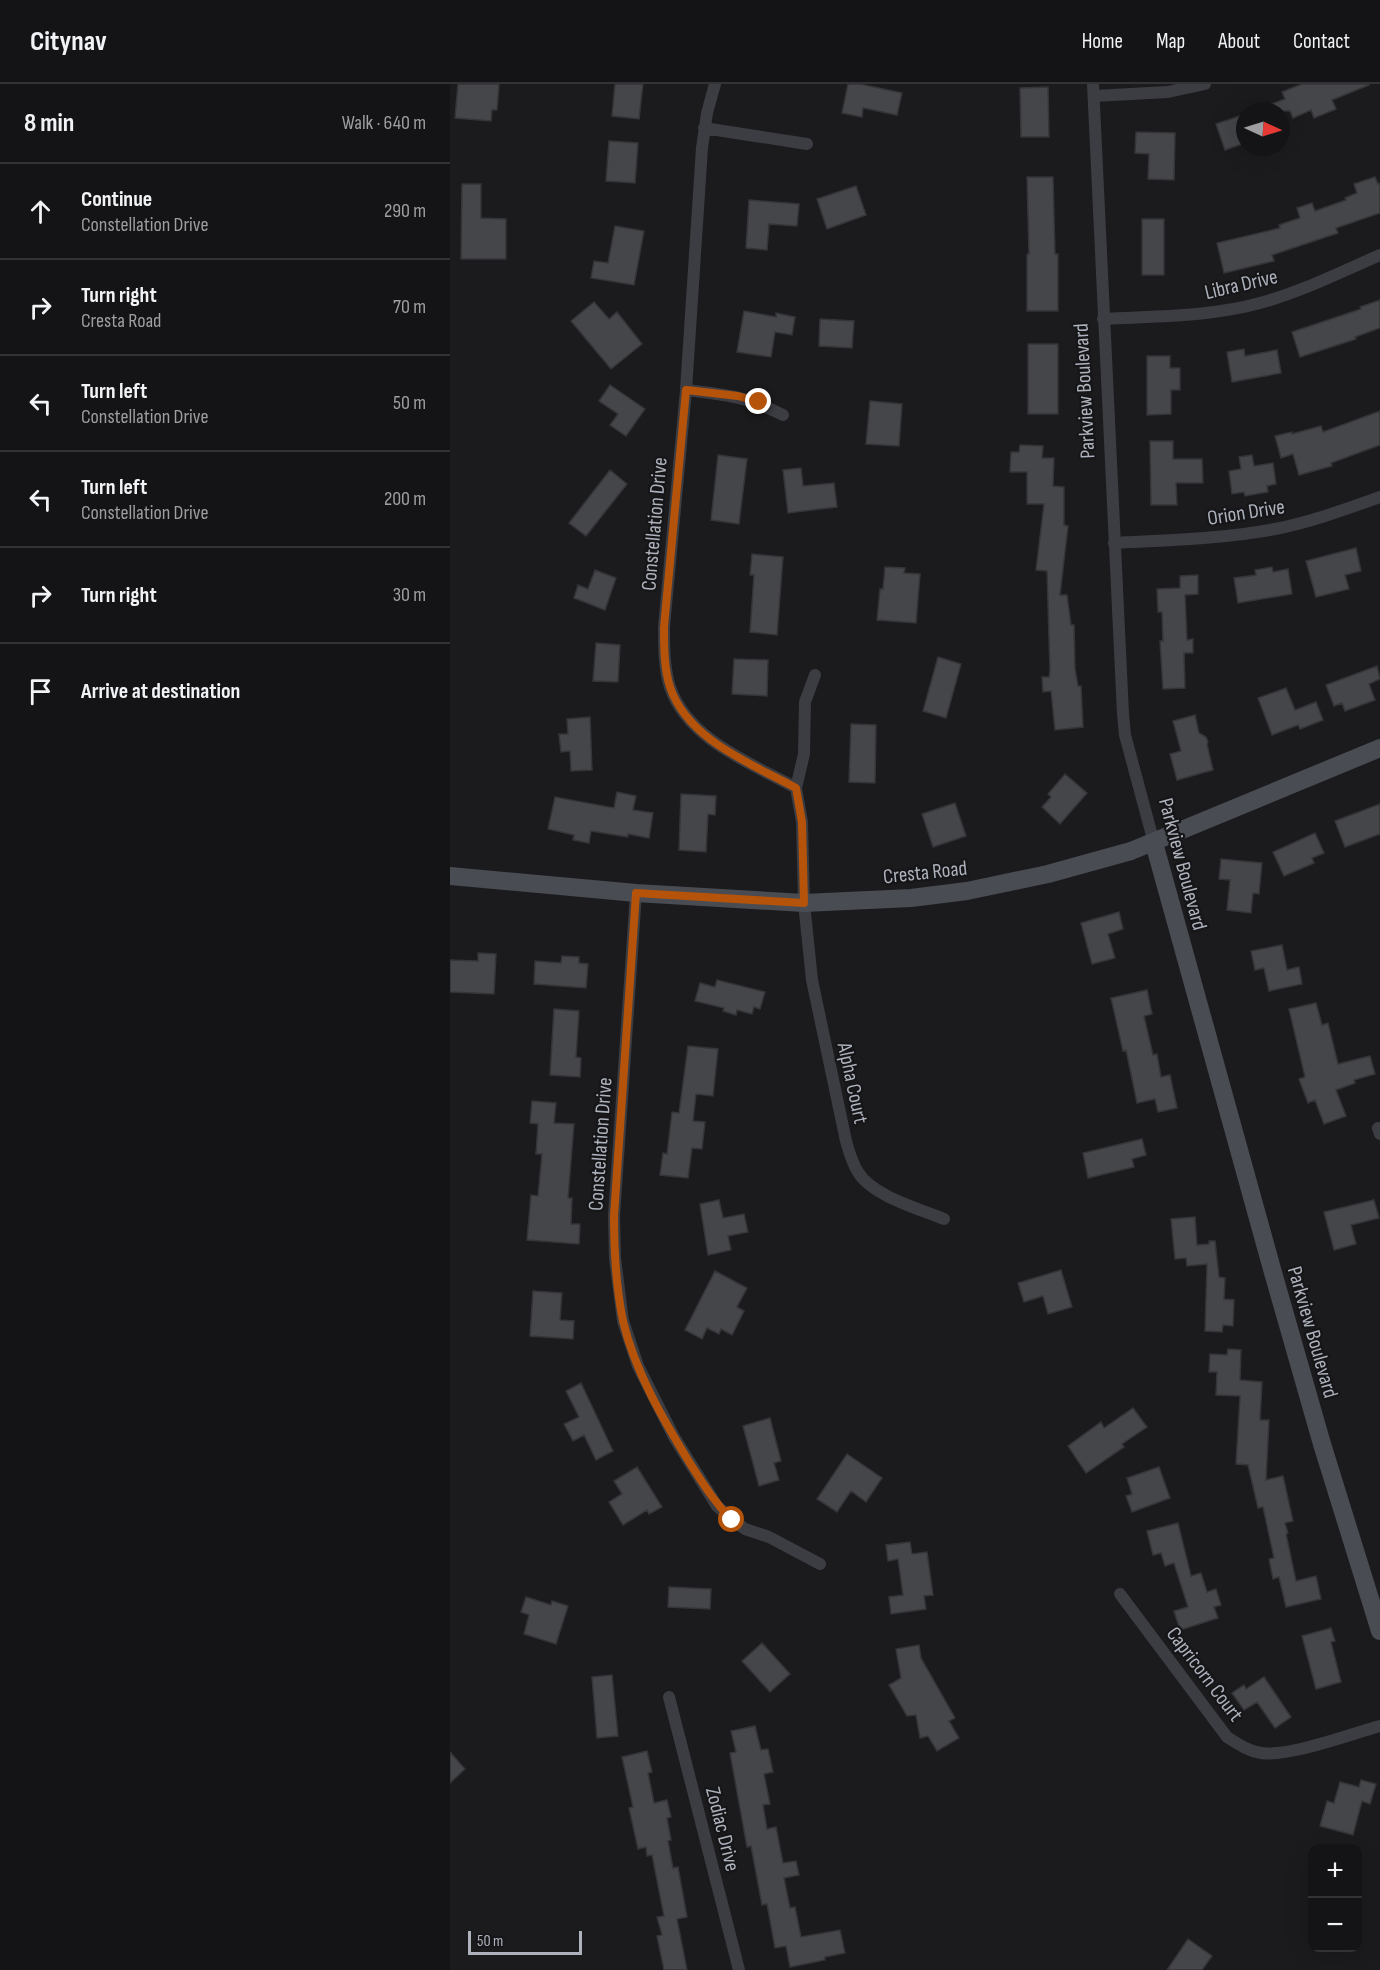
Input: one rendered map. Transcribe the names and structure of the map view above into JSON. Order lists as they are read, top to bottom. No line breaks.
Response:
{"streets":{"main road":["Parkview Boulevard","Cresta Road"],"street":["Libra Drive","Orion Drive","Constellation Drive","Alpha Court","Capricorn Court","Zodiac Drive"]},"crossings":[["Libra Drive","Parkview Boulevard"],["Parkview Boulevard","Orion Drive"],["Parkview Boulevard","Cresta Road"],["Constellation Drive","Cresta Road"],["Cresta Road","Alpha Court"]],"scale_bar":"50 m","north":"right","page":{"header":"Citynav","nav":["Home","Map","About","Contact"],"heading":["8 min","Walk · 640 m"],"list":[["Continue","Constellation Drive","290 m"],["Turn right","Cresta Road","70 m"],["Turn left","Constellation Drive","50 m"],["Turn left","Constellation Drive","200 m"],["Turn right","30 m"],"Arrive at destination"],"map_buttons":["+","−"],"scale":"50 m"}}
